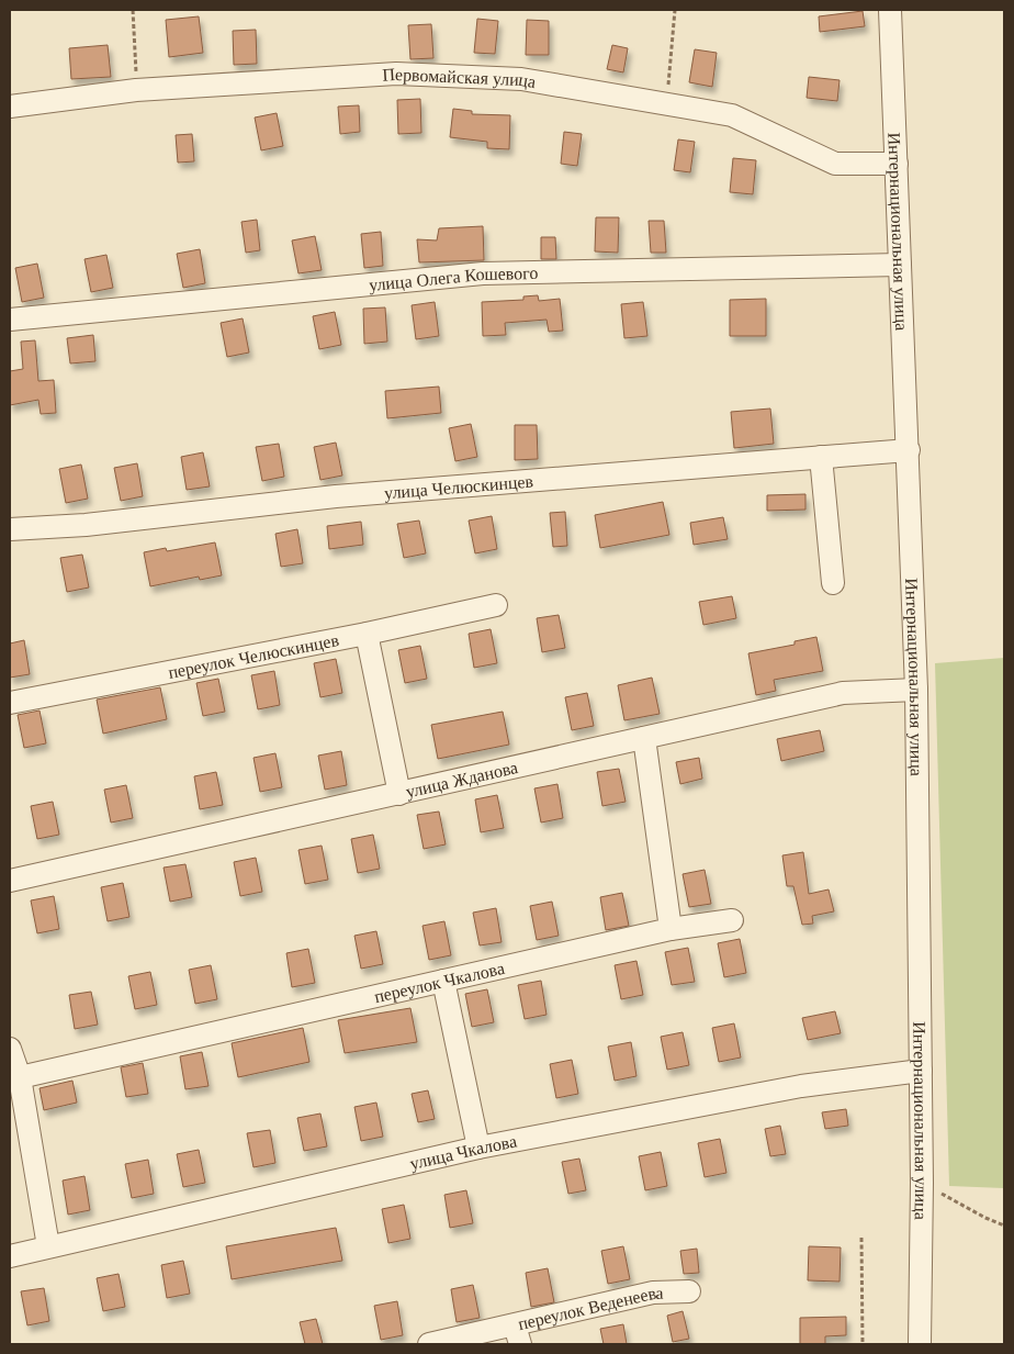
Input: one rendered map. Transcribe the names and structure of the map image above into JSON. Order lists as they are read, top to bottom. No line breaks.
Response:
{"streets":{"street":["Первомайская улица","Интернациональная улица","улица Олега Кошевого","улица Челюскинцев","переулок Челюскинцев","улица Жданова","переулок Чкалова","улица Чкалова","переулок Веденеева"]},"crossings":[["Первомайская улица","Интернациональная улица"],["Интернациональная улица","улица Олега Кошевого"],["Интернациональная улица","улица Челюскинцев"],["Интернациональная улица","улица Жданова"],["Интернациональная улица","улица Чкалова"]]}
